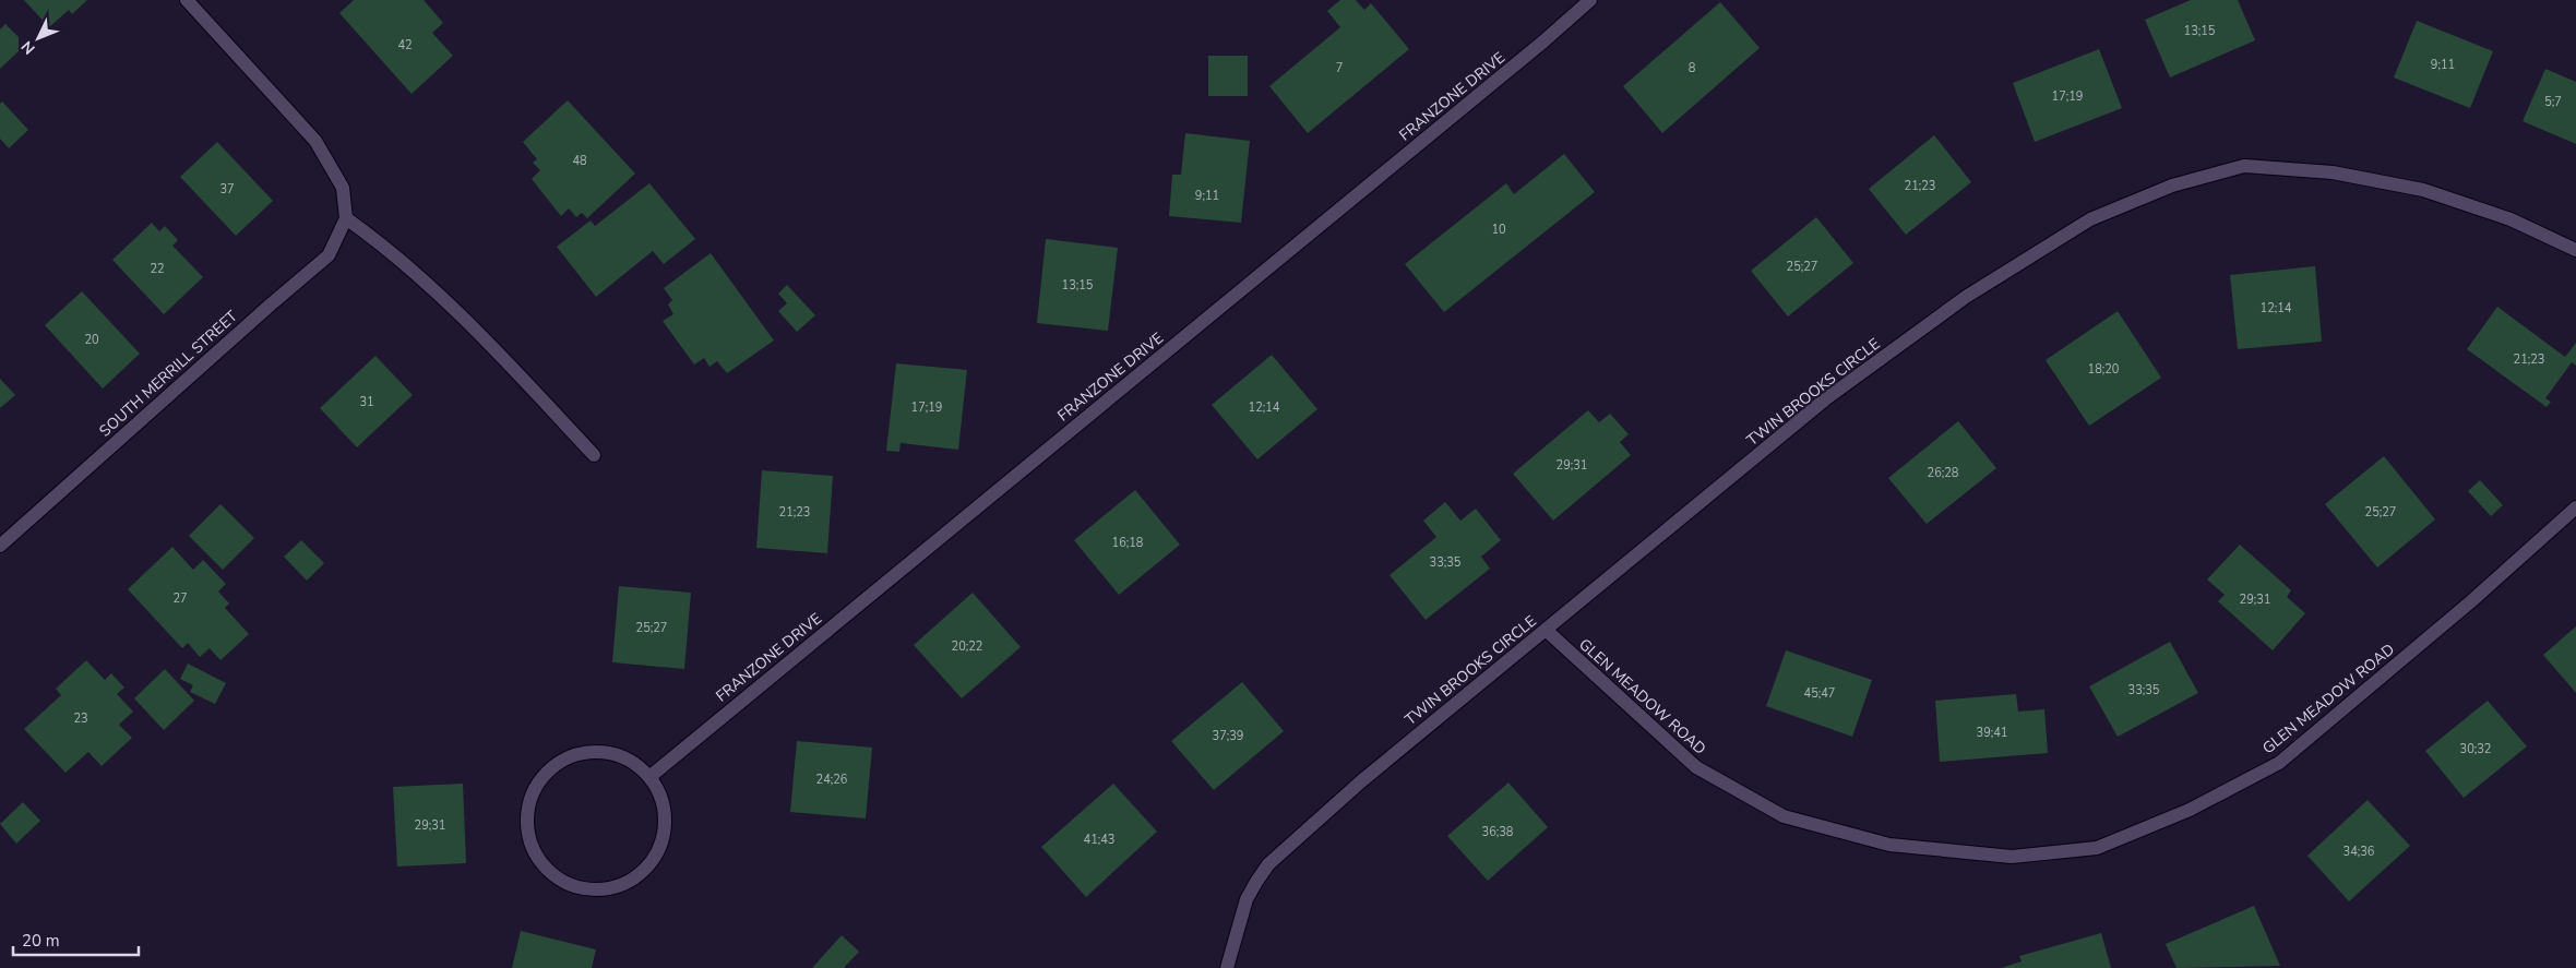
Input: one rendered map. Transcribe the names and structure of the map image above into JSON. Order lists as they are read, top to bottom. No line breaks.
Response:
{"streets":{"street":["FRANZONE DRIVE","SOUTH MERRILL STREET","TWIN BROOKS CIRCLE","GLEN MEADOW ROAD"]},"crossings":[["TWIN BROOKS CIRCLE","GLEN MEADOW ROAD"]],"house_numbers":["13;15","42","9;11","7","8","17;19","5;7","48","21;23","37","9;11","10","25;27","22","13;15","12;14","20","21;23","18;20","31","17;19","12;14","29;31","26;28","21;23","25;27","16;18","33;35","27","29;31","25;27","20;22","33;35","45;47","23","39;41","37;39","30;32","24;26","29;31","36;38","41;43","34;36"],"scale_bar":"20 m","north":"bottom left"}
